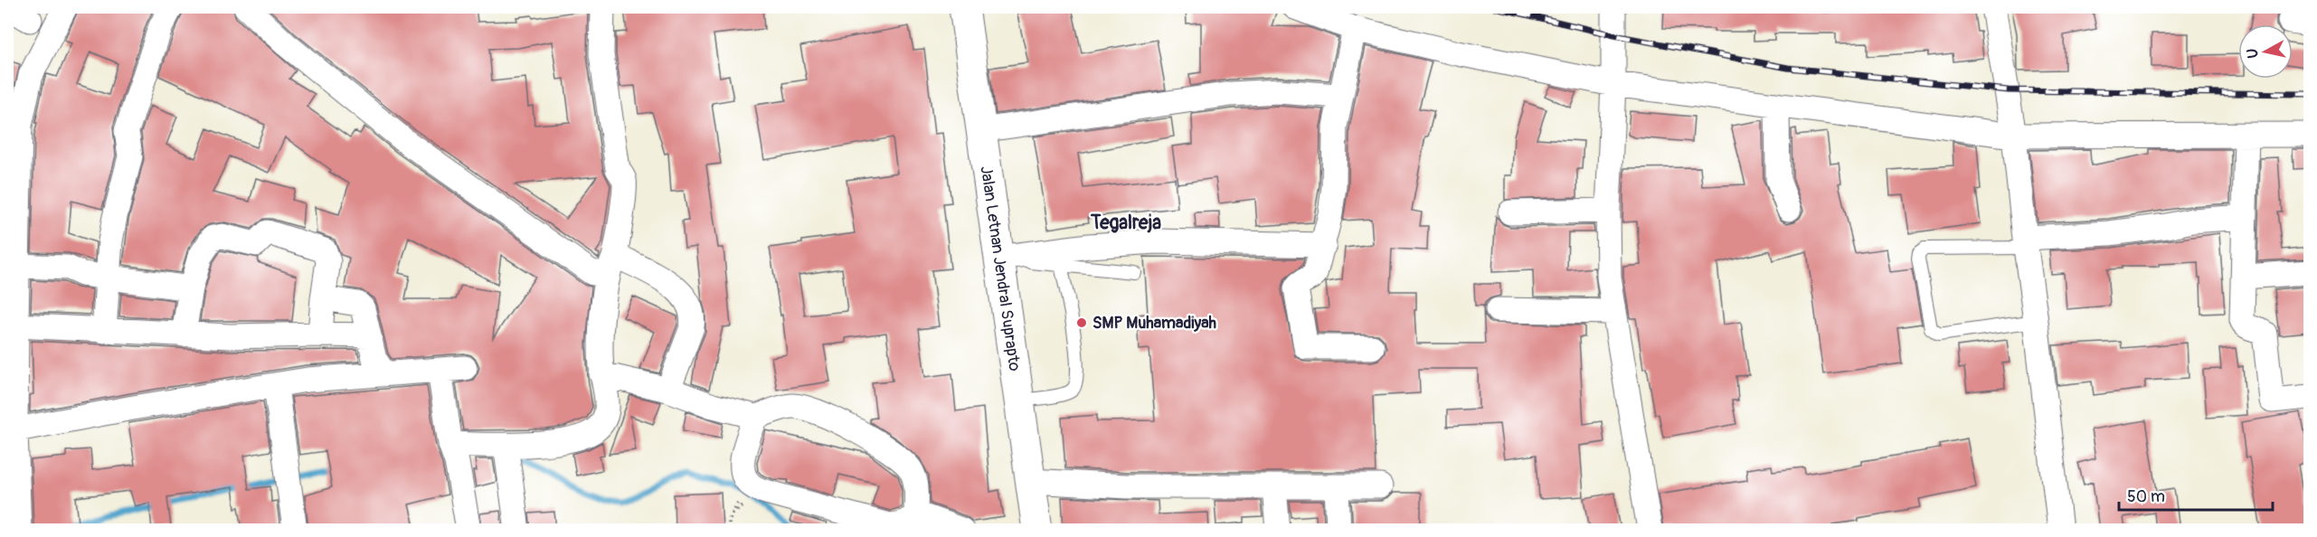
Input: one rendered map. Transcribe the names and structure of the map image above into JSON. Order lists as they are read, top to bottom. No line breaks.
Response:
{"streets":{"main road":["Jalan Letnan Jendral Suprapto"]},"districts":["Tegalreja"],"places":["SMP Muhamadiyah"],"scale_bar":"50 m","north":"left"}
